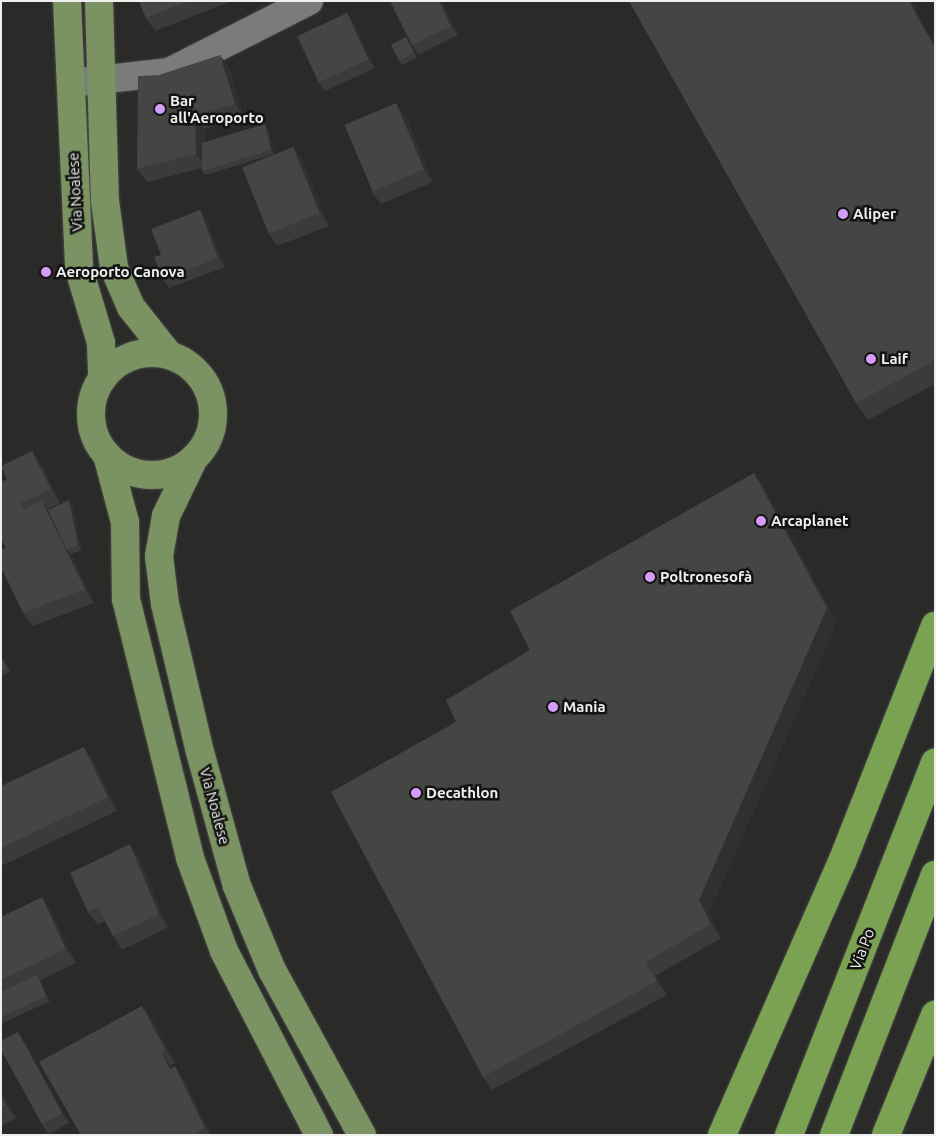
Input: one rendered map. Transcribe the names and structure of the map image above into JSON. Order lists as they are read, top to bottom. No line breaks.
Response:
{"streets":{"highway":["Via Po"],"main road":["Via Noalese"]},"places":["Bar all'Aeroporto","Aliper","Aeroporto Canova","Laif","Arcaplanet","Poltronesofà","Mania","Decathlon"]}
